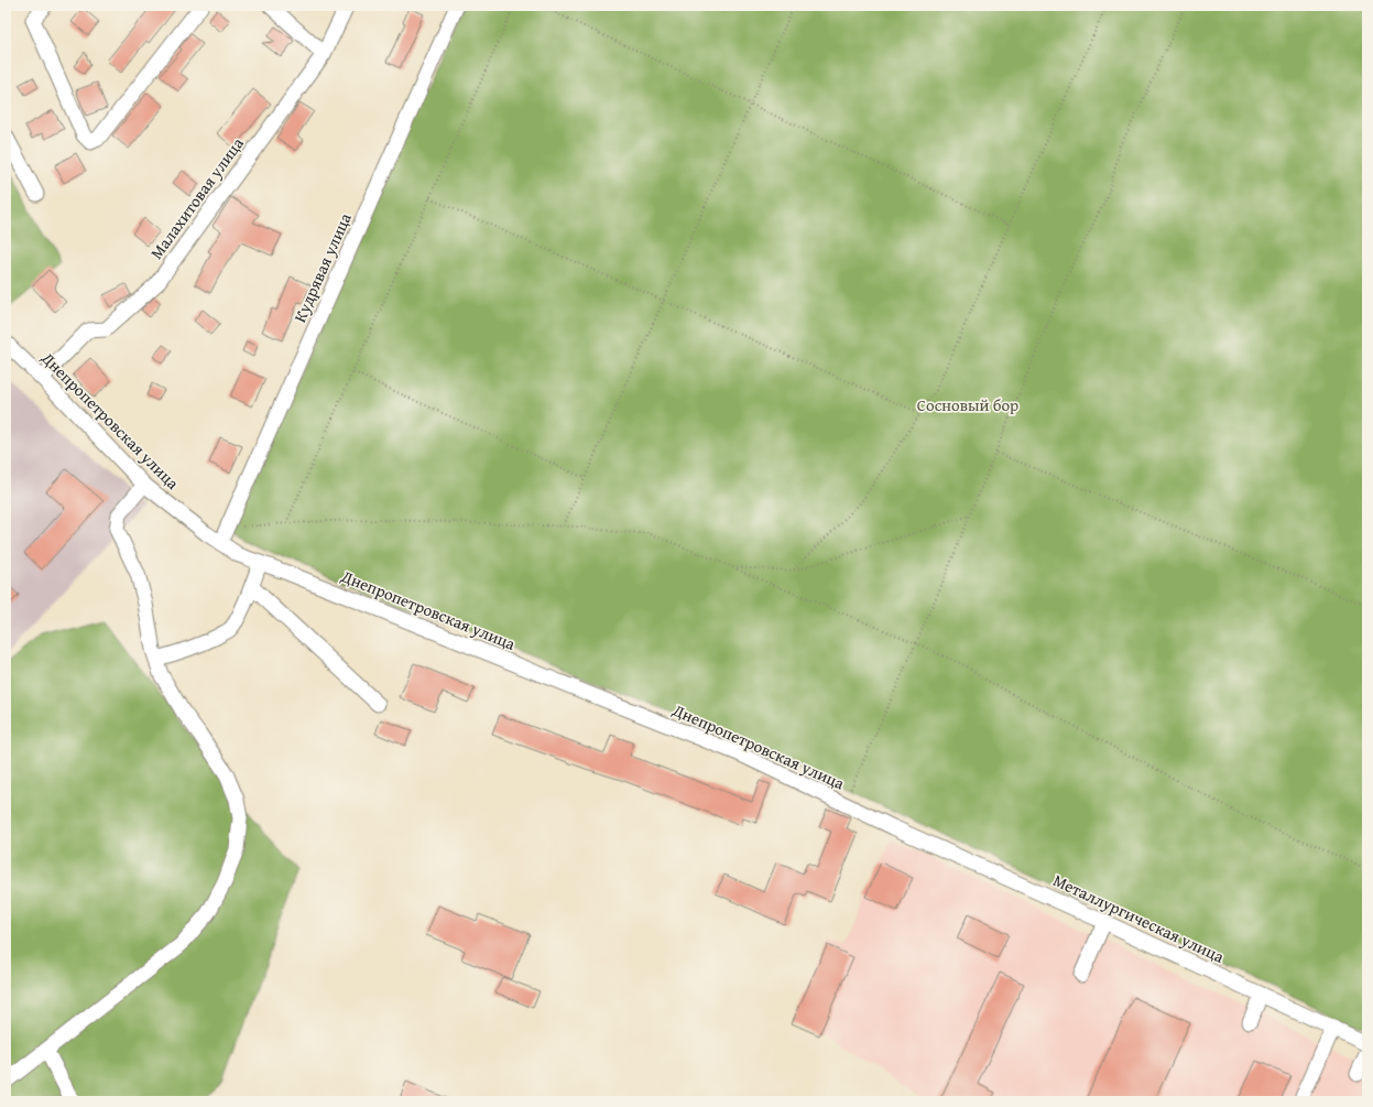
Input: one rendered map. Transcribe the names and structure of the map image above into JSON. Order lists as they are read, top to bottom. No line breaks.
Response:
{"streets":{"street":["Малахитовая улица","Кудрявая улица","Днепропетровская улица","Металлургическая улица"]},"crossings":[["Малахитовая улица","Днепропетровская улица"],["Кудрявая улица","Днепропетровская улица"],["Днепропетровская улица","Металлургическая улица"]],"parks":["Сосновый бор"]}
